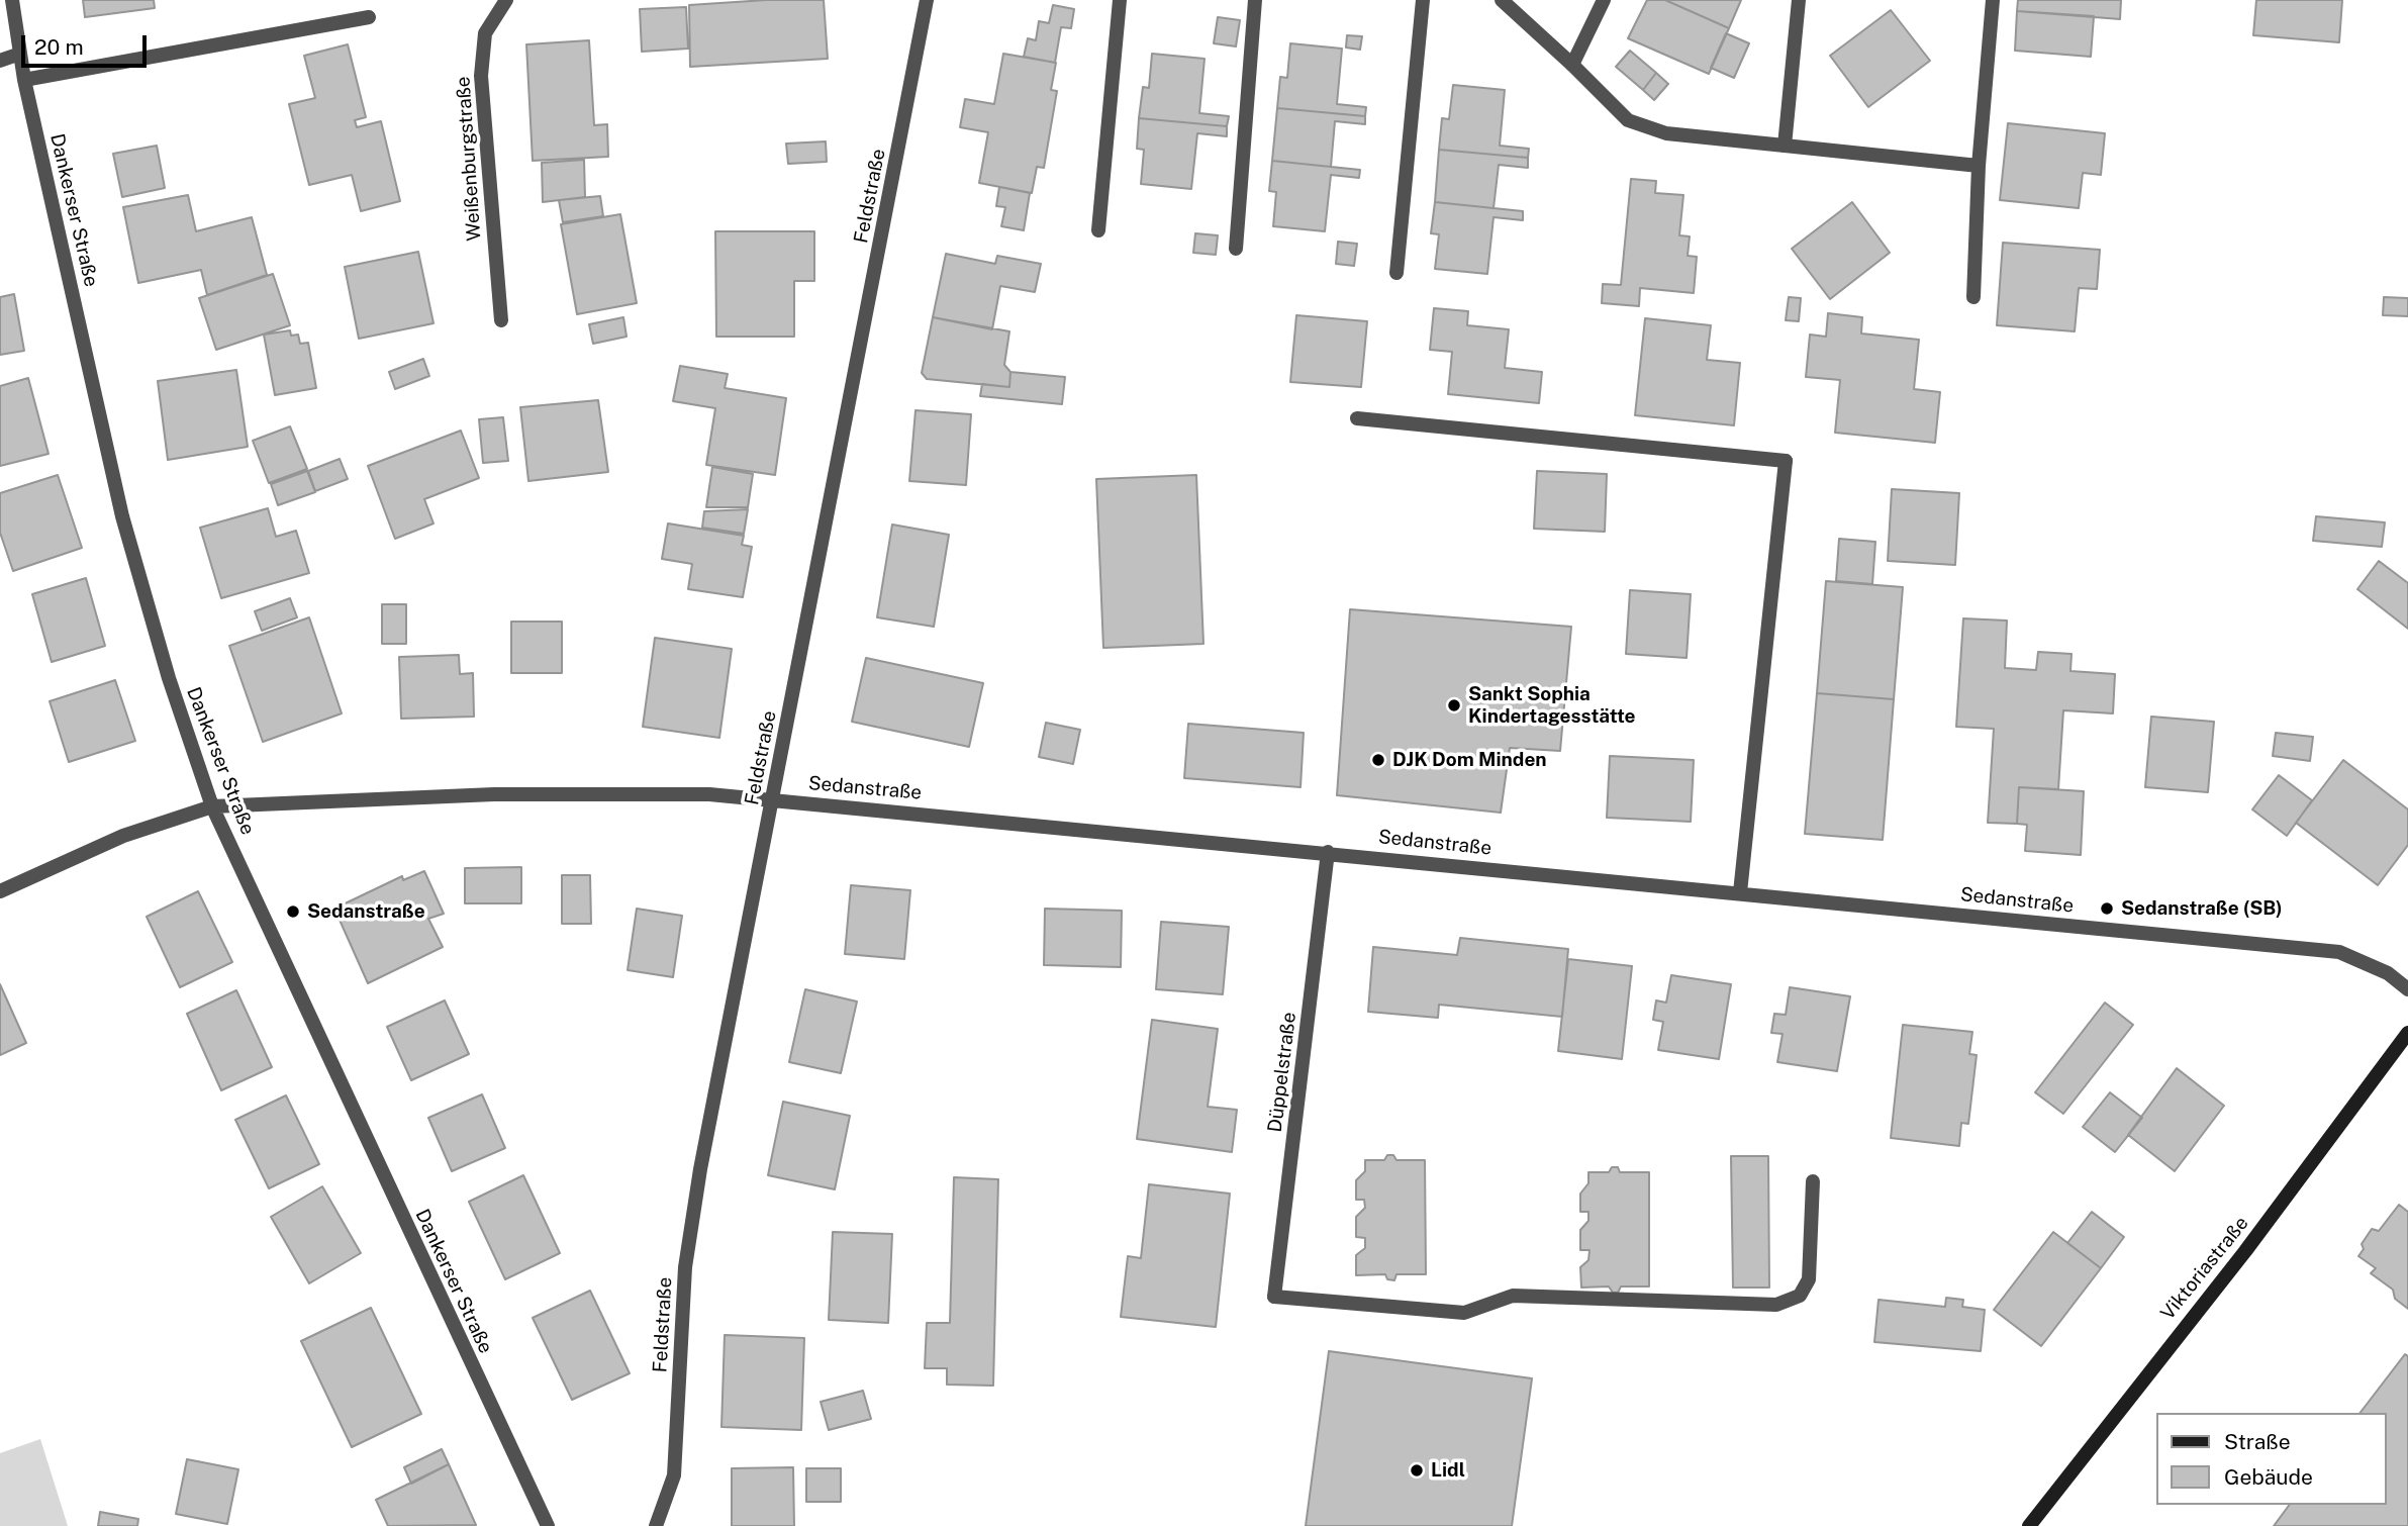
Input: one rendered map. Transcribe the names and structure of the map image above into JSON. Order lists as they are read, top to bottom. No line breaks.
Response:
{"streets":{"main road":["Viktoriastraße"],"street":["Weißenburgstraße","Feldstraße","Dankerser Straße","Sedanstraße","Düppelstraße"]},"crossings":[["Feldstraße","Sedanstraße"],["Dankerser Straße","Sedanstraße"],["Sedanstraße","Düppelstraße"]],"places":["Sankt Sophia Kindertagesstätte","DJK Dom Minden","Sedanstraße (SB)","Sedanstraße","Lidl"],"legend":["Straße","Gebäude"],"scale_bar":"20 m"}
